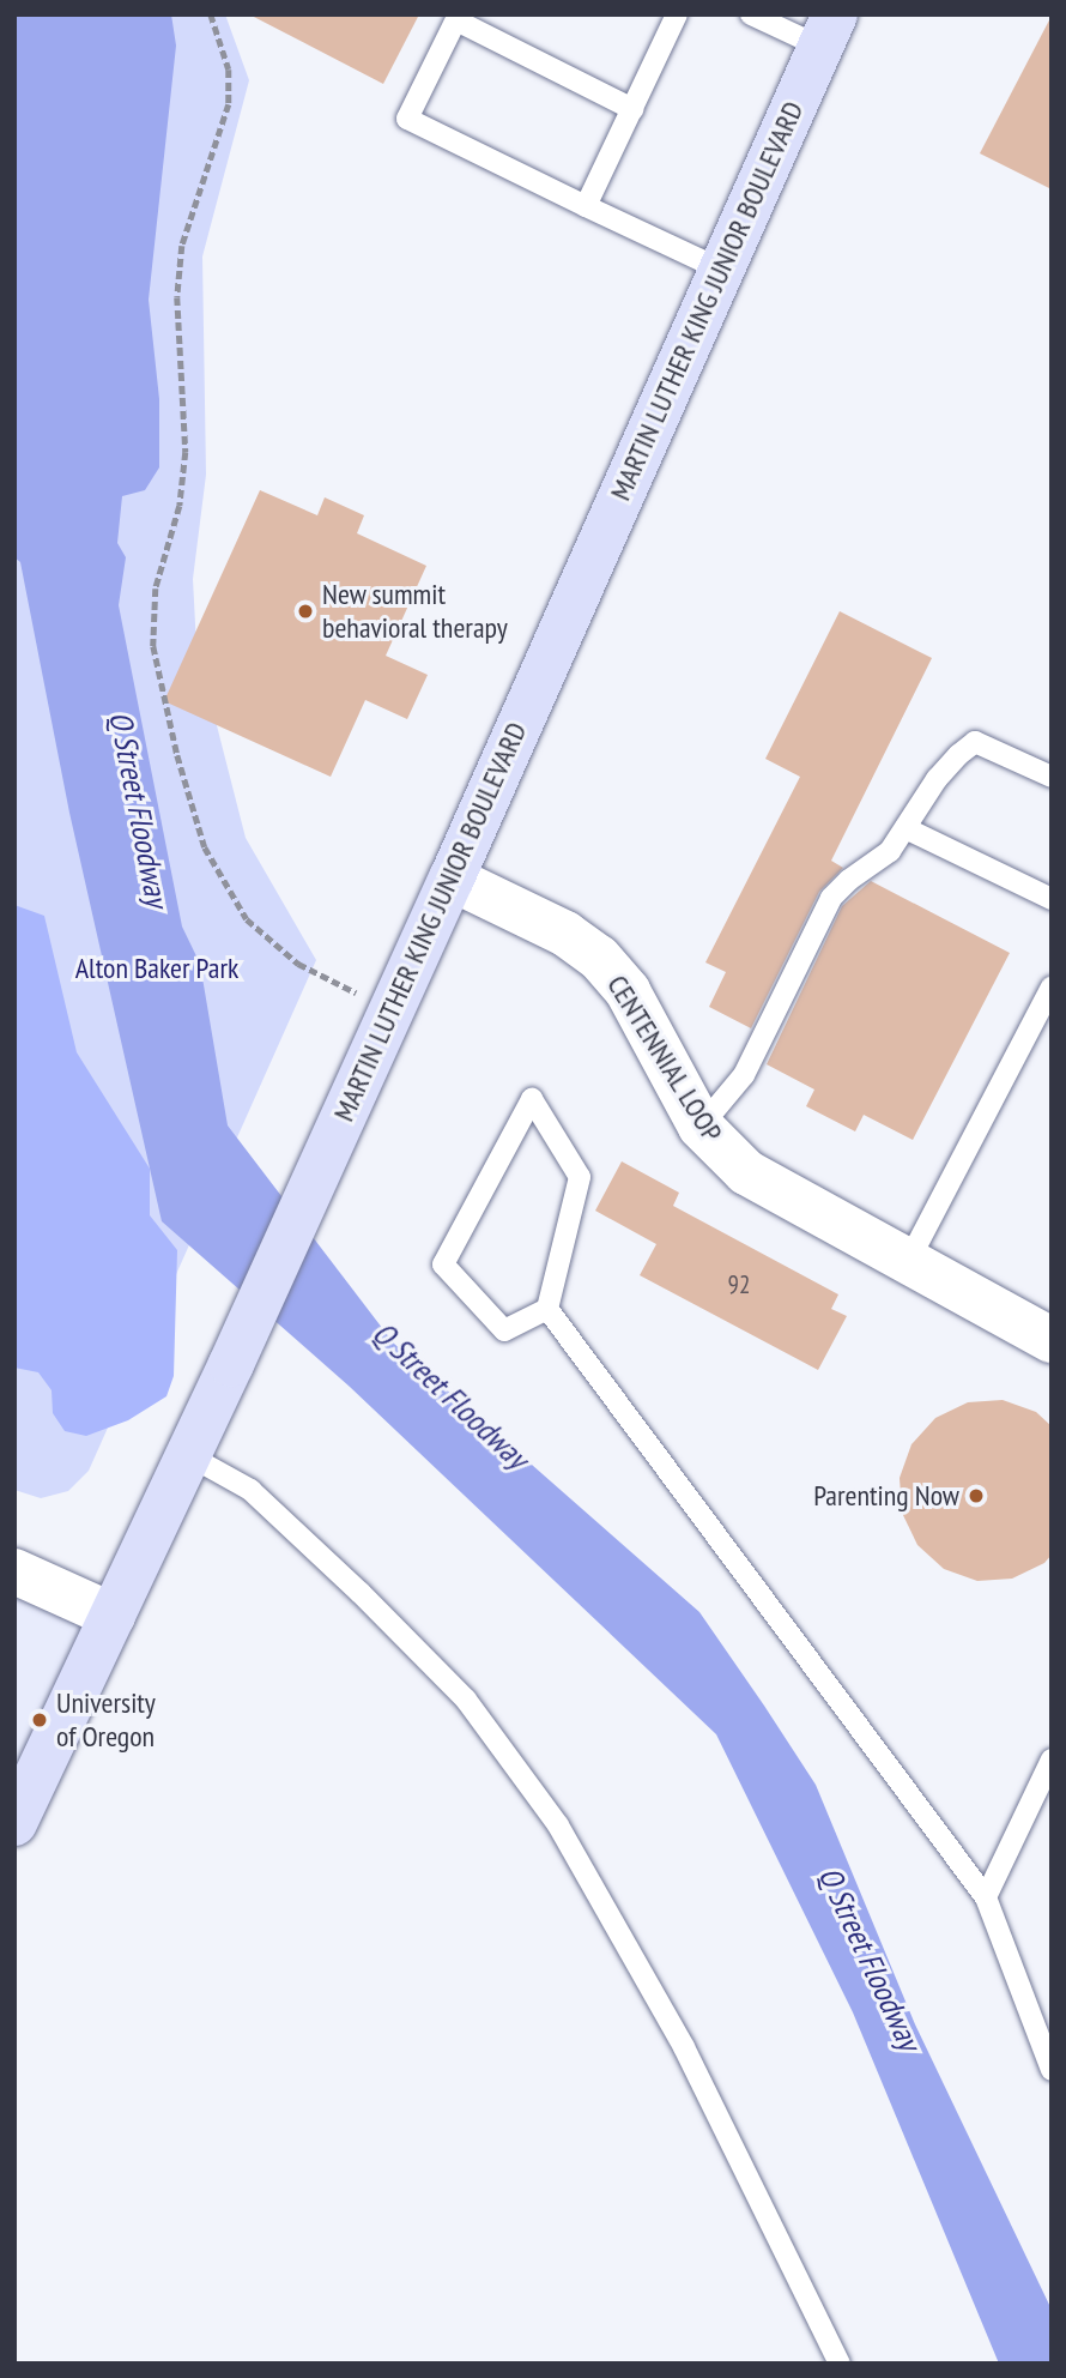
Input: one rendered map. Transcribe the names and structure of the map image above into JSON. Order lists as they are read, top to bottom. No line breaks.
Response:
{"streets":{"main road":["MARTIN LUTHER KING JUNIOR BOULEVARD"],"street":["CENTENNIAL LOOP"]},"crossings":[["MARTIN LUTHER KING JUNIOR BOULEVARD","CENTENNIAL LOOP"]],"water":["Q Street Floodway"],"parks":["Alton Baker Park"],"places":["New summit behavioral therapy","Parenting Now","University of Oregon"],"house_numbers":["92"]}
